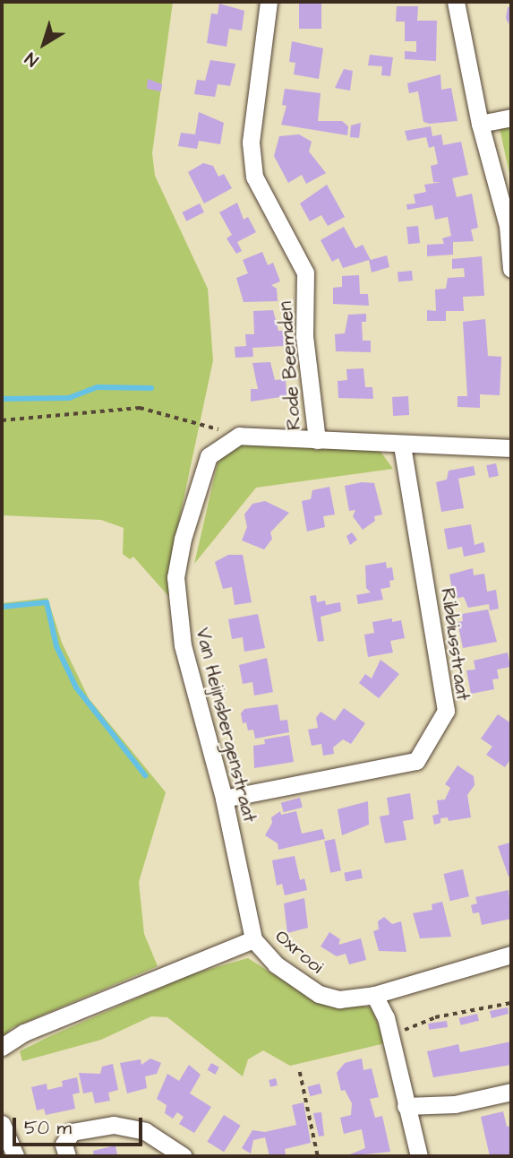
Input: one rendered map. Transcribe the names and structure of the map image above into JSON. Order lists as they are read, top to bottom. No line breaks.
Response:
{"streets":{"street":["Rode Beemden","Ribbiusstraat","Van Heijnsbergenstraat","Oxrooi"]},"crossings":[["Ribbiusstraat","Van Heijnsbergenstraat"],["Van Heijnsbergenstraat","Oxrooi"]],"scale_bar":"50 m","north":"bottom left"}
